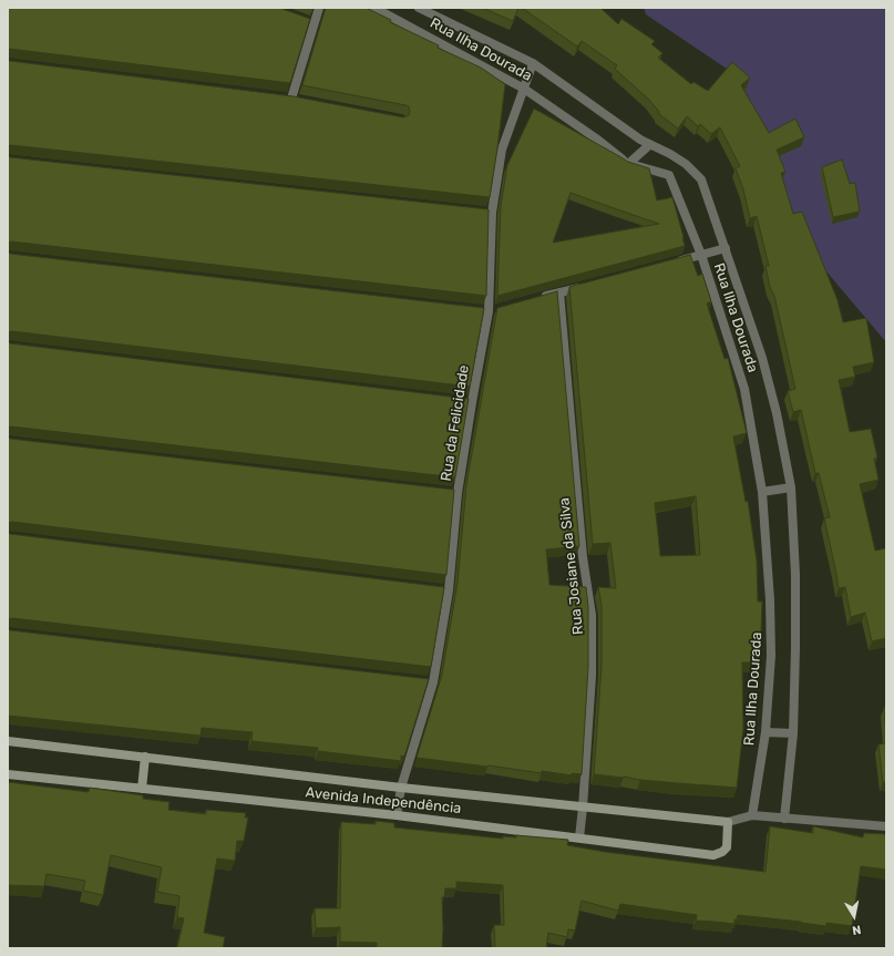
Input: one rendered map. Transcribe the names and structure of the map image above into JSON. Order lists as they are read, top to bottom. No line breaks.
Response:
{"streets":{"main road":["Avenida Independência"],"street":["Rua Ilha Dourada","Rua da Felicidade","Rua Josiane da Silva"]},"crossings":[["Rua Ilha Dourada","Rua da Felicidade"],["Rua Ilha Dourada","Avenida Independência"],["Rua da Felicidade","Avenida Independência"],["Rua Josiane da Silva","Avenida Independência"]],"north":"bottom"}
